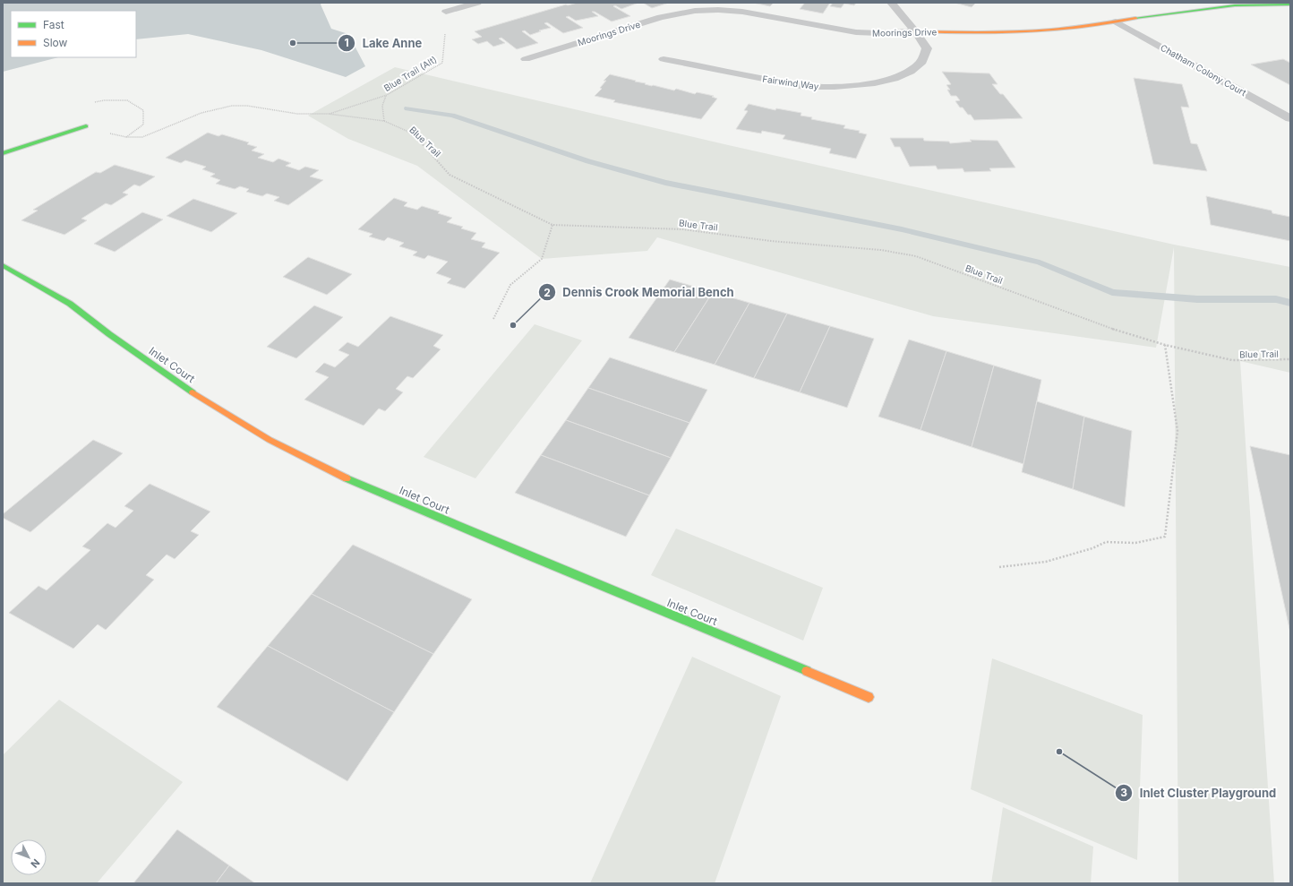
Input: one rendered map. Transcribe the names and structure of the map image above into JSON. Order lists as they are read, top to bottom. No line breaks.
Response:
{"streets":{"street":["Moorings Drive","Inlet Court"],"lane":["Chatham Colony Court","Fairwind Way"],"path":["Blue Trail (Alt)","Blue Trail"]},"crossings":[["Moorings Drive","Chatham Colony Court"],["Moorings Drive","Fairwind Way"],["Blue Trail (Alt)","Blue Trail"]],"places":["Lake Anne","Dennis Crook Memorial Bench","Inlet Cluster Playground"],"legend":["Fast","Slow"],"north":"bottom right"}
